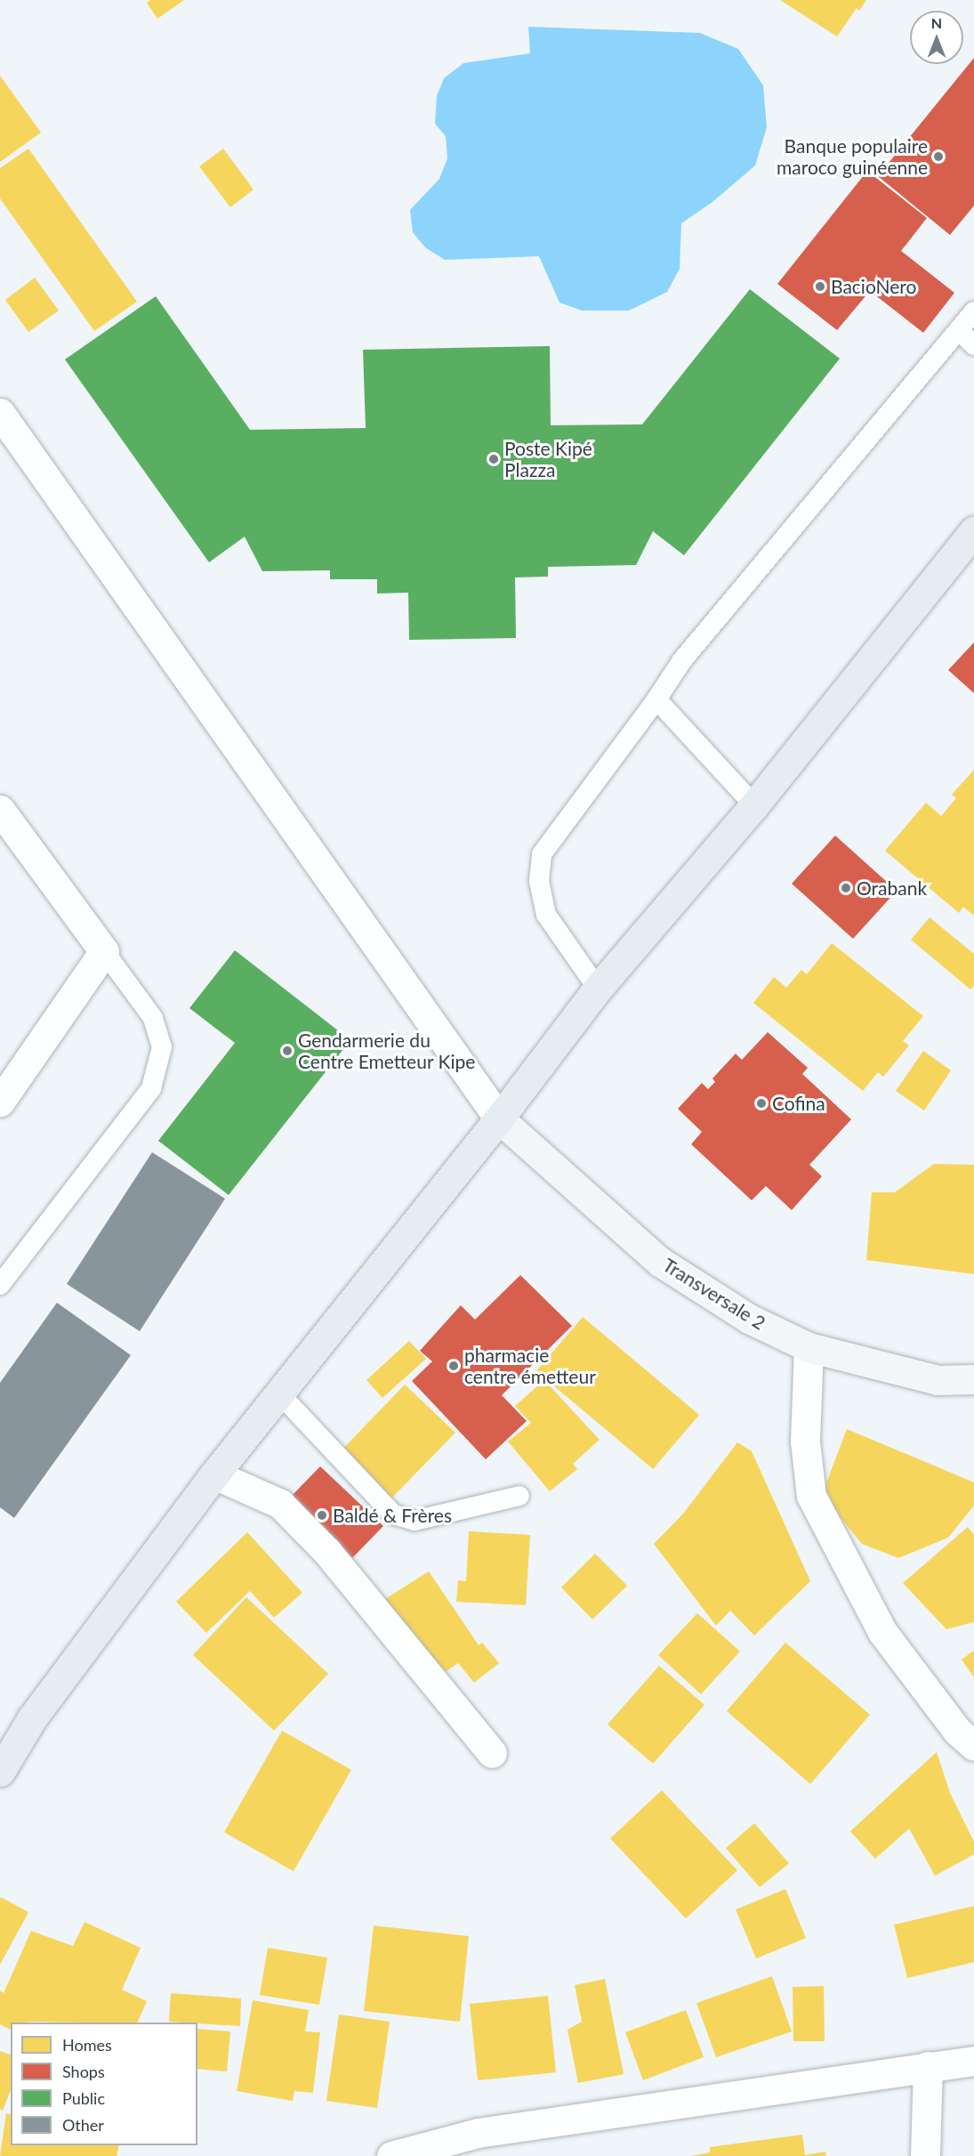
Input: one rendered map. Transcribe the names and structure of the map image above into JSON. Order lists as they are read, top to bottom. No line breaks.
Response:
{"streets":{"main road":["Transversale 2"]},"places":["Banque populaire maroco guinéenne","BacioNero","Poste Kipé Plazza","Orabank","Gendarmerie du Centre Emetteur Kipe","Cofina","pharmacie centre émetteur","Baldé & Frères"],"legend":["Homes","Shops","Public","Other"],"north":"top"}
